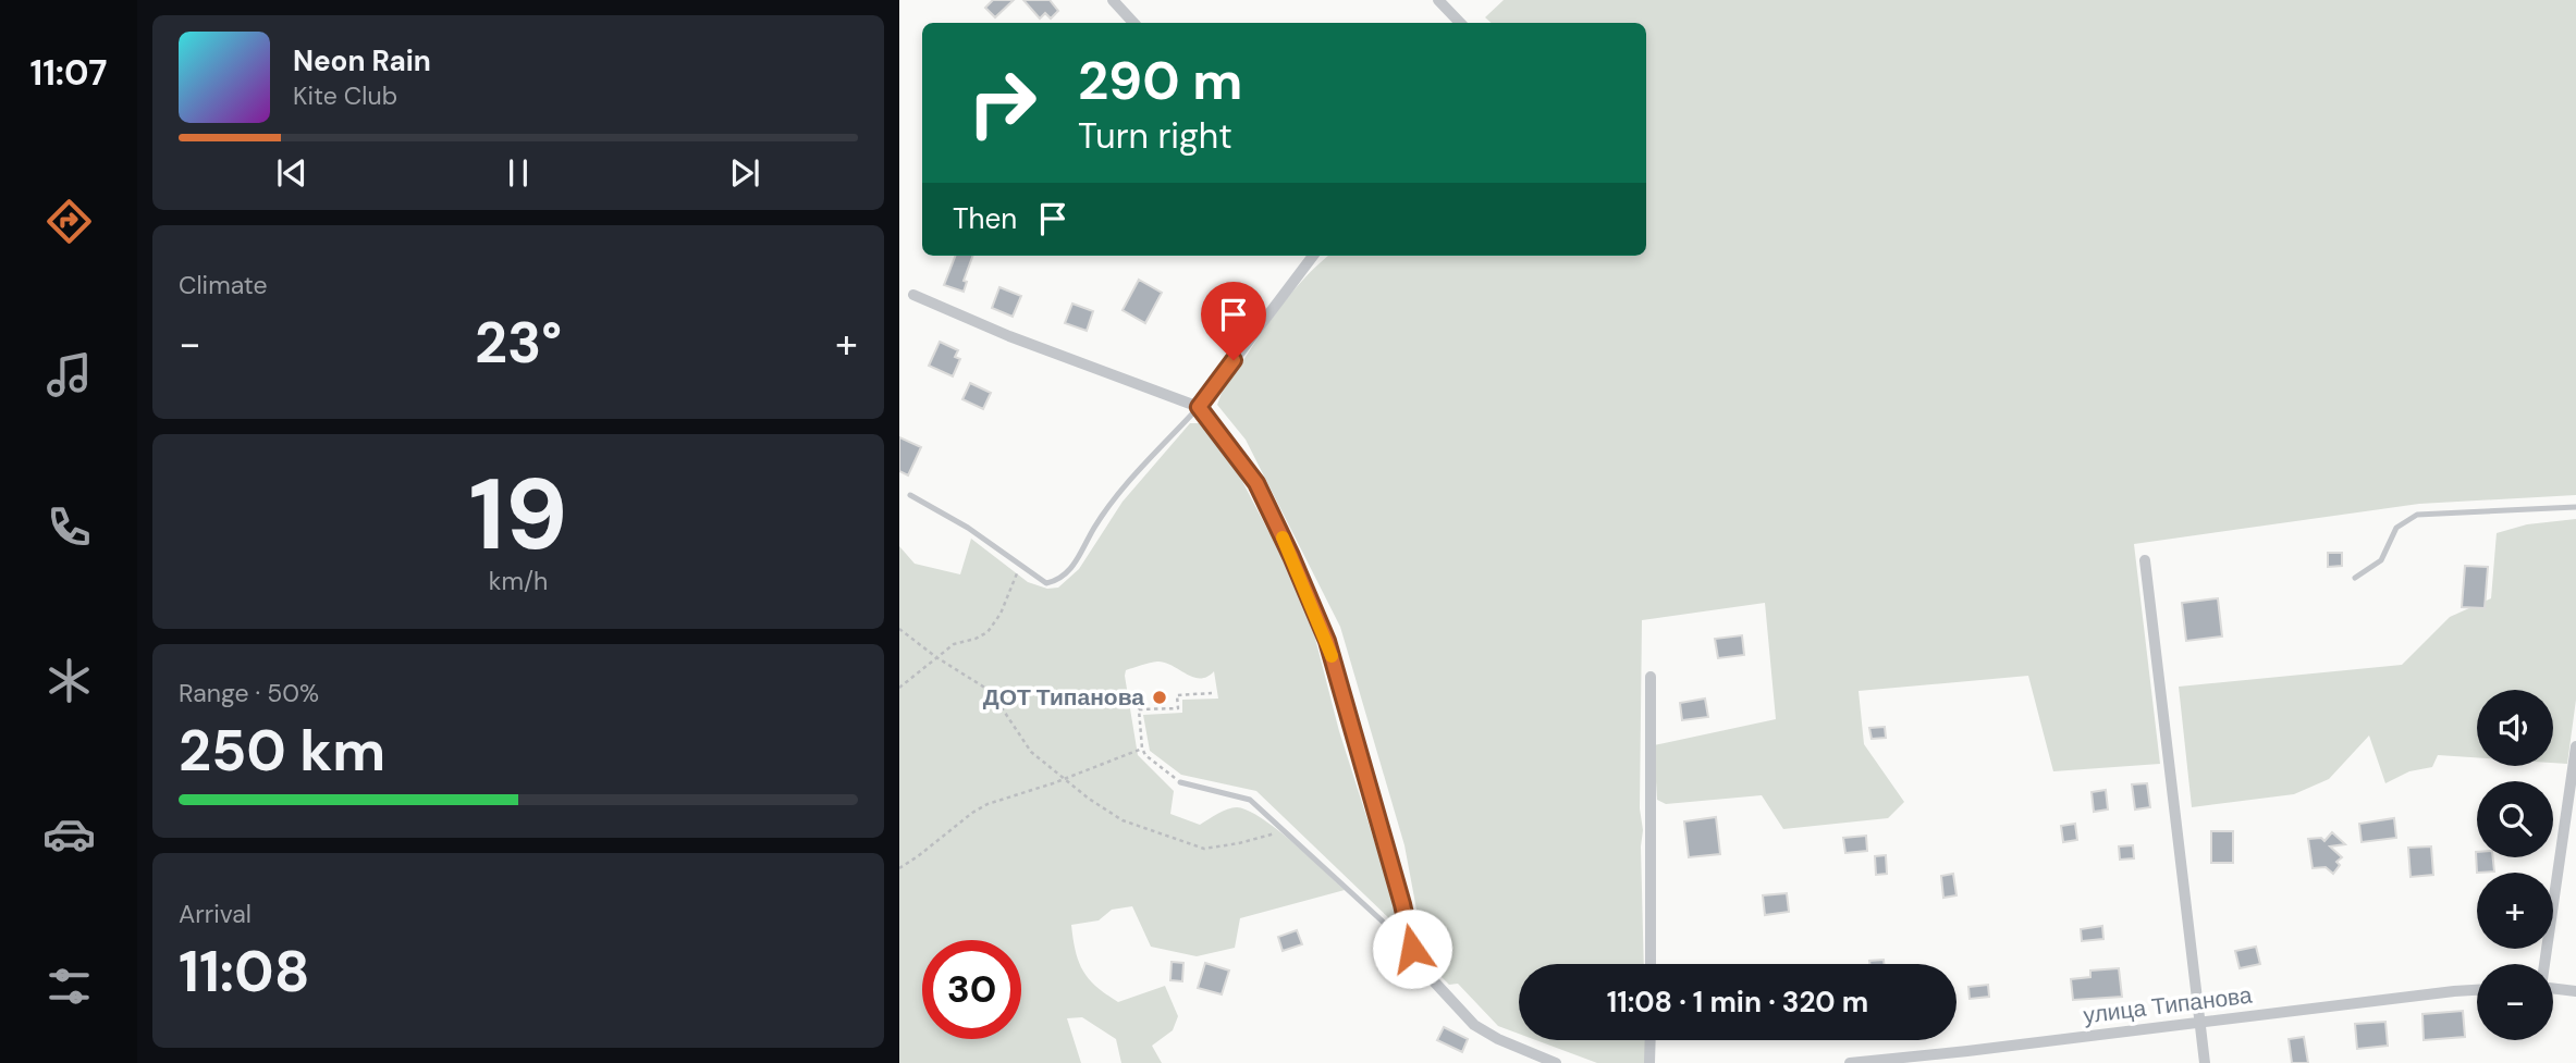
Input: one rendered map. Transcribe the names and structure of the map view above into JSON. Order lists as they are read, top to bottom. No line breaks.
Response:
{"streets":{"street":["улица Типанова"]},"places":["ДОТ Типанова"],"page":{"tabs":"11:07","turn":["290 m","Turn right"],"song":["Neon Rain","Kite Club"],"then":"Then","tile":["Climate",["19","km/h"],["Range · 50%","250 km"],["Arrival","11:08"]],"heat":["−","23°","+"],"map_buttons":["+","−"],"limit":"30","trip":"11:08 · 1 min · 320 m"}}
